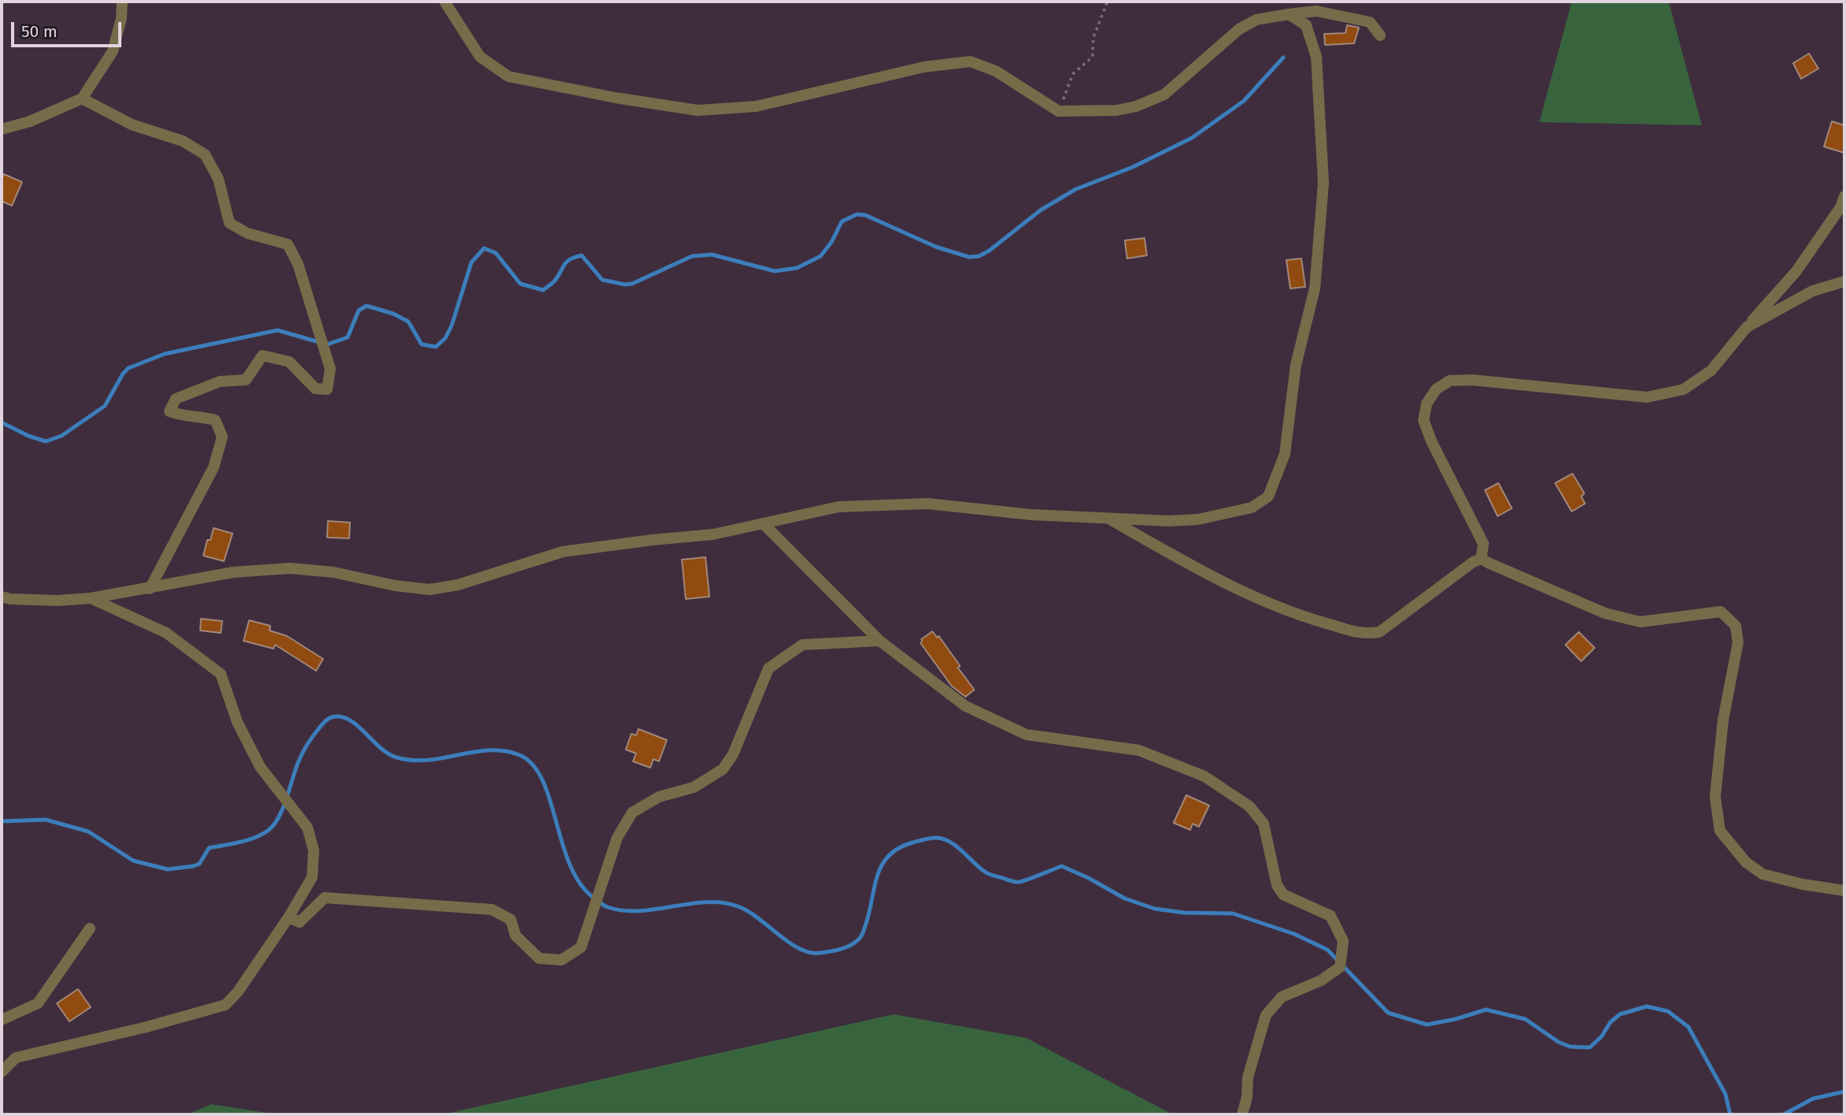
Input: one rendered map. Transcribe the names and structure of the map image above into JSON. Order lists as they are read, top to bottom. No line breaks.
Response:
{"scale_bar":"50 m"}
